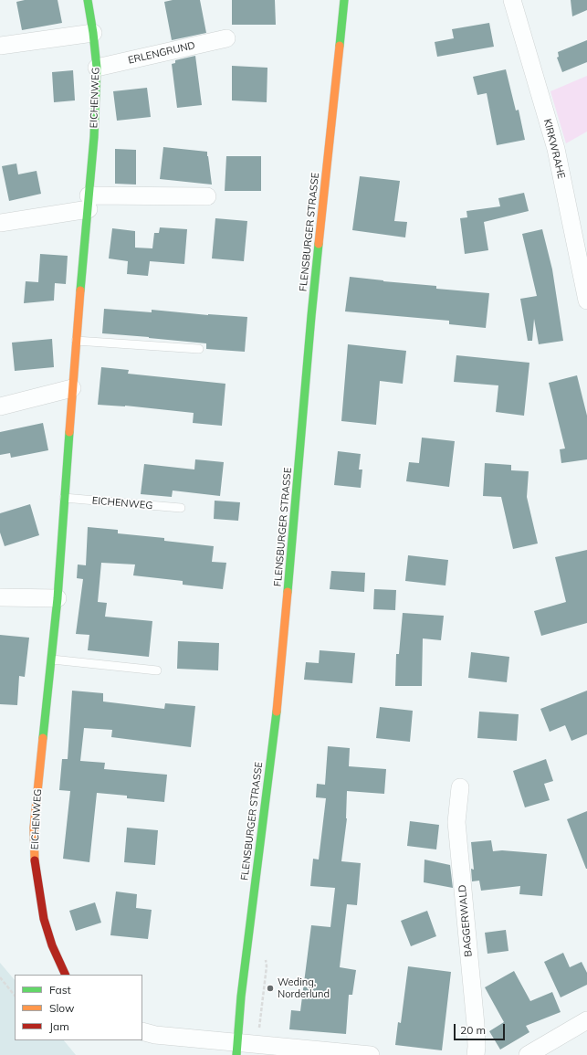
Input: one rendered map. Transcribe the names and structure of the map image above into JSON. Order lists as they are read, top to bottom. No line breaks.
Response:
{"streets":{"street":["ERLENGRUND","EICHENWEG","KIRKWRAHE","FLENSBURGER STRASSE","BAGGERWALD"]},"crossings":[["ERLENGRUND","EICHENWEG"]],"places":["Weding, Norderlund"],"legend":["Fast","Slow","Jam"],"scale_bar":"20 m"}
